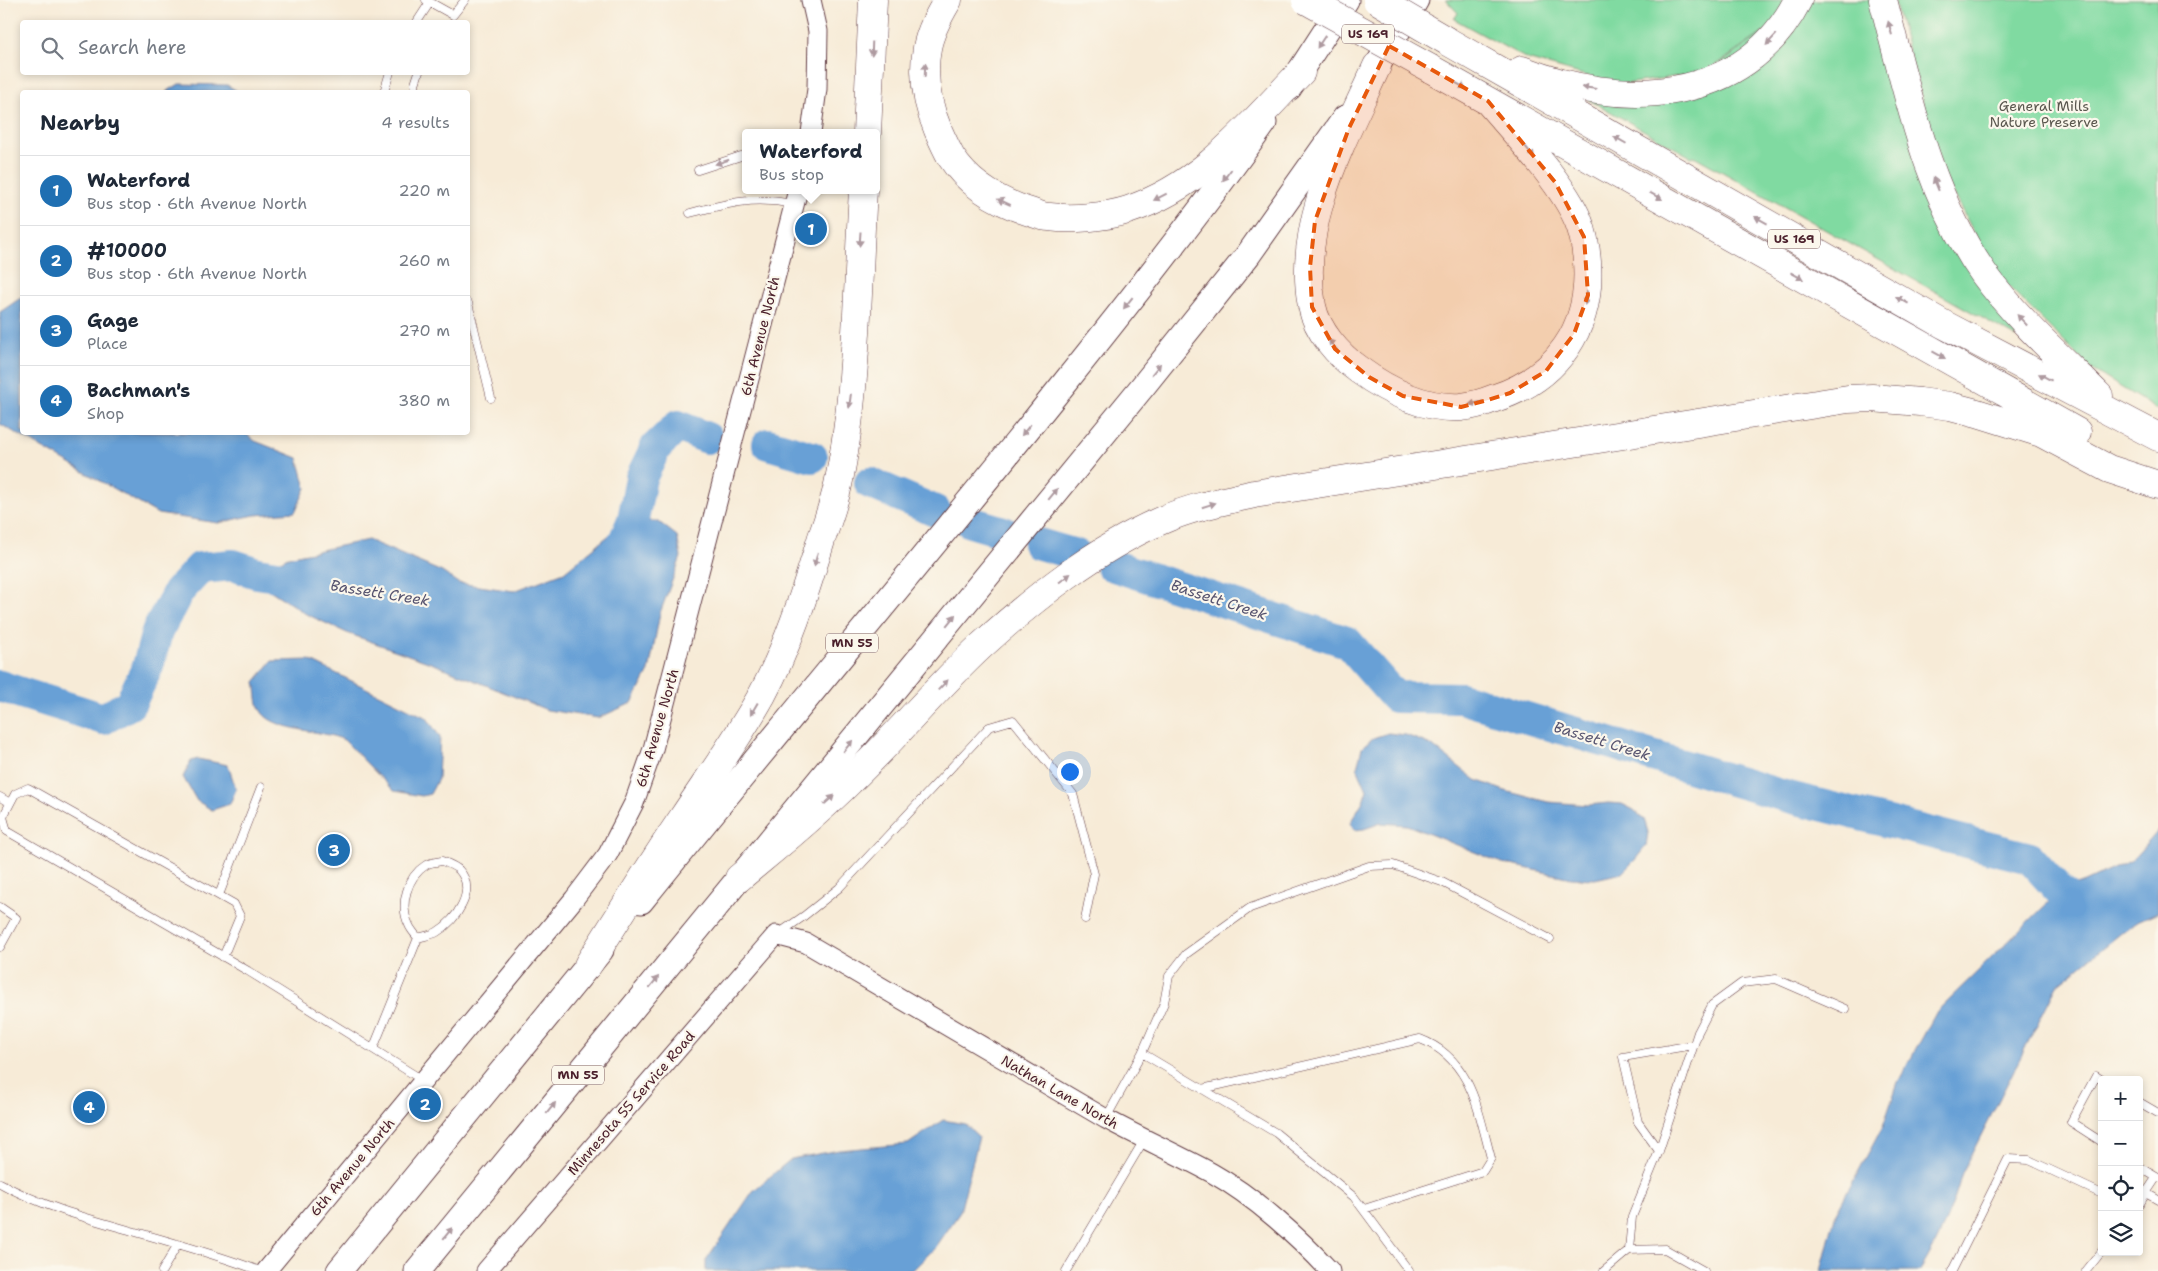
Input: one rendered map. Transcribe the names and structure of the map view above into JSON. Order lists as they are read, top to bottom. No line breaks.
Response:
{"streets":{"highway":["US 169","MN 55"],"street":["6th Avenue North","Nathan Lane North","Minnesota 55 Service Road"]},"crossings":[["Nathan Lane North","Minnesota 55 Service Road"]],"water":["Bassett Creek"],"parks":["General Mills Nature Preserve"],"page":{"search":"Search here","heading":["Nearby","4 results"],"popup":["Waterford","Bus stop"],"list":[{"mark":"1","name":"Waterford","note":"Bus stop · 6th Avenue North","value":"220 m"},{"mark":"2","name":"#10000","note":"Bus stop · 6th Avenue North","value":"260 m"},{"mark":"3","name":"Gage","note":"Place","value":"270 m"},{"mark":"4","name":"Bachman's","note":"Shop","value":"380 m"}],"pins":["1","3","2","4"],"map_buttons":["+","−"]}}
